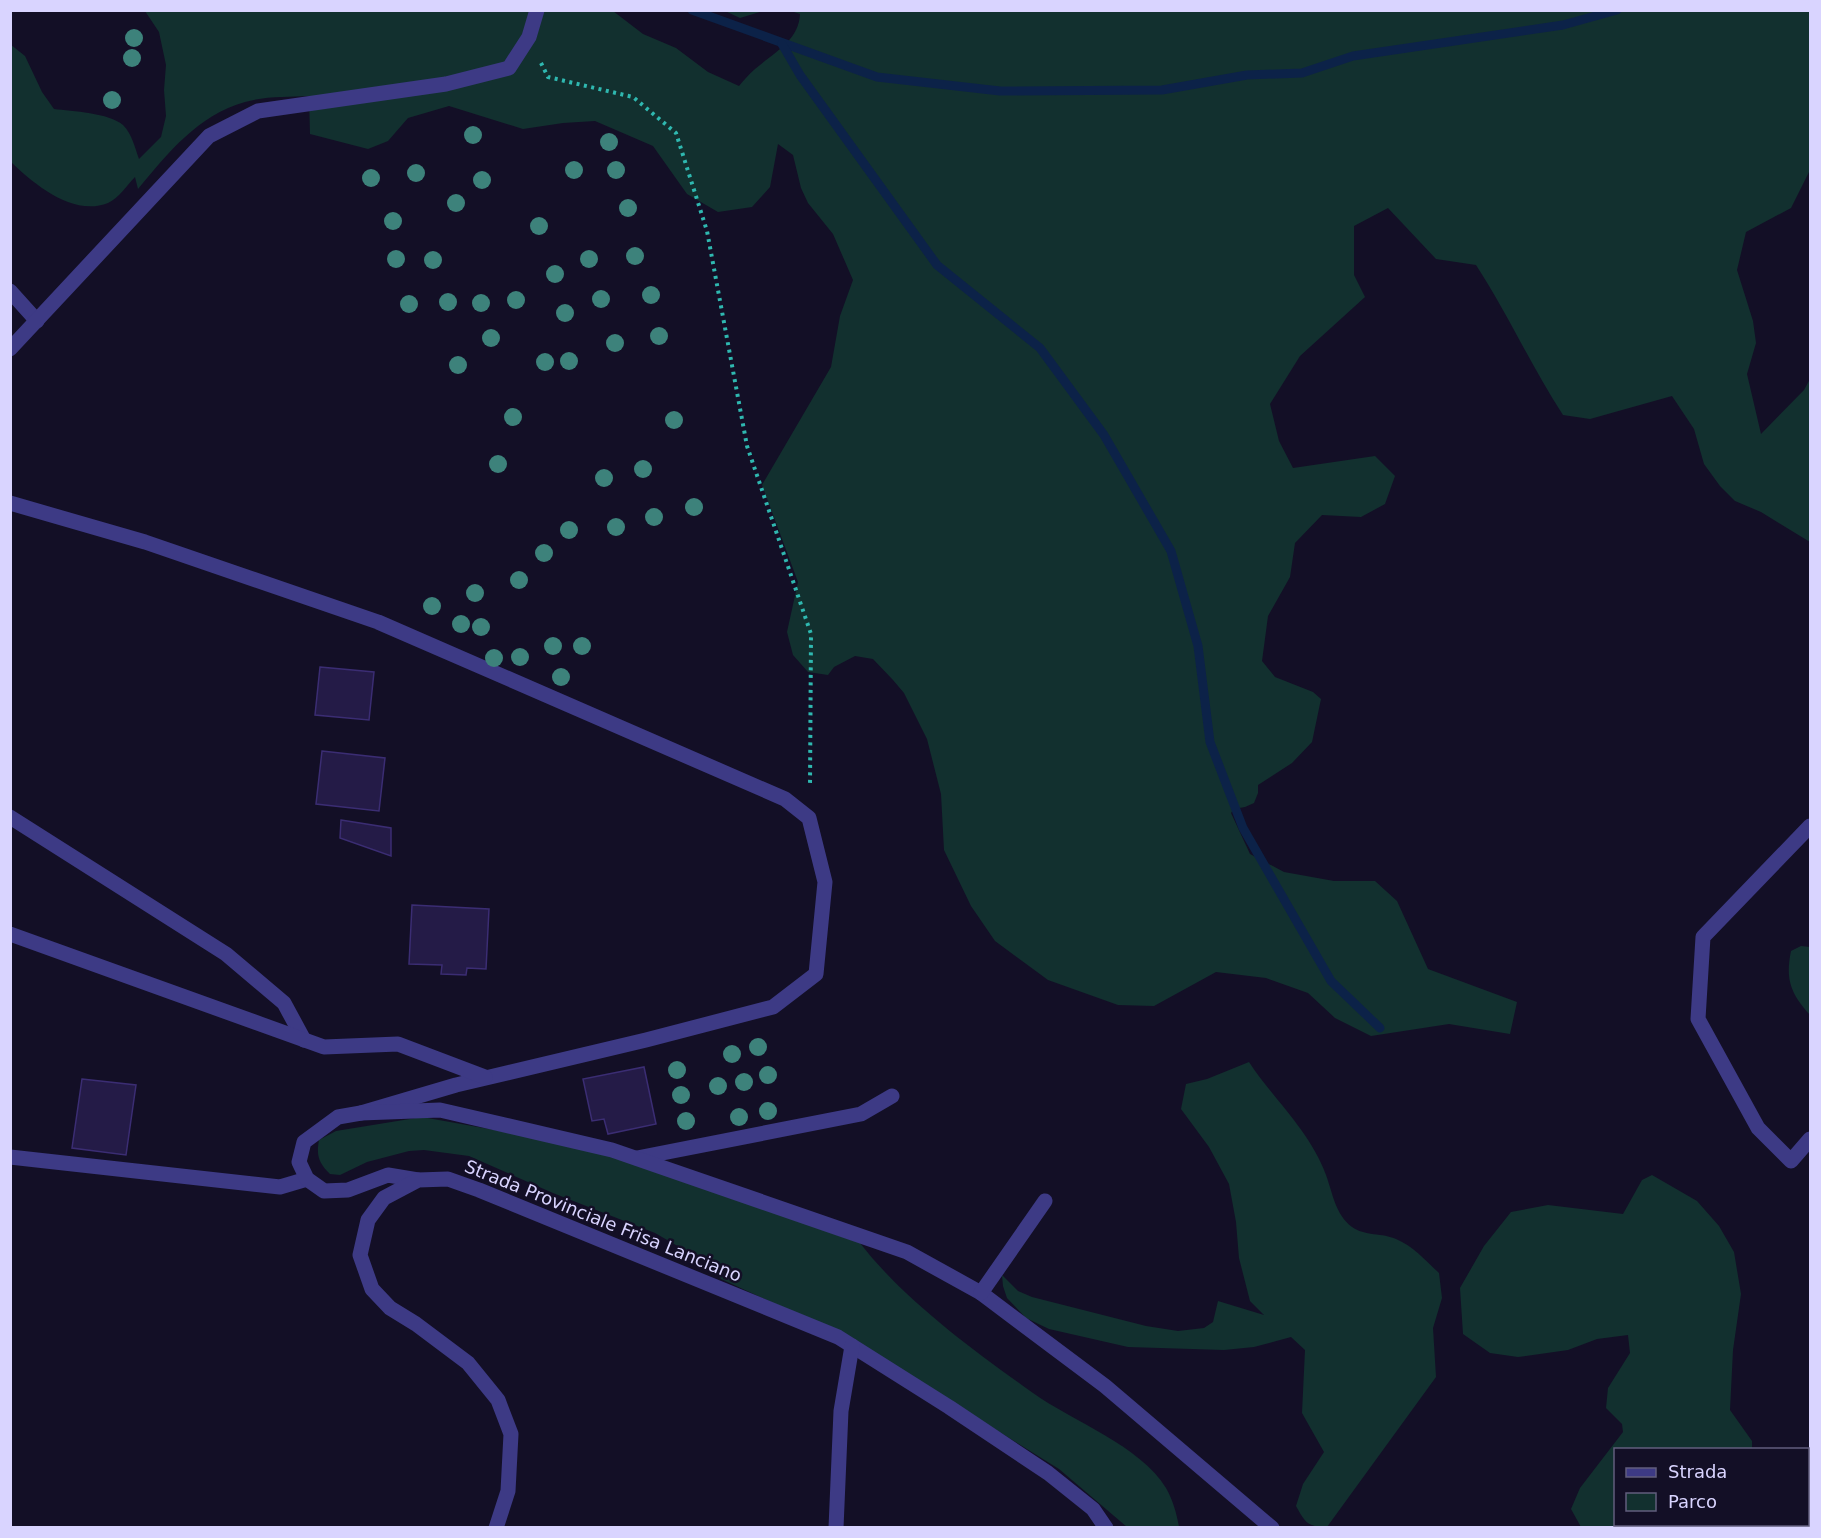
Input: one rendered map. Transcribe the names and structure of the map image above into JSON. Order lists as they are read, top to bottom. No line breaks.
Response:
{"streets":{"street":["Strada Provinciale Frisa Lanciano"]},"legend":["Strada","Parco"]}
